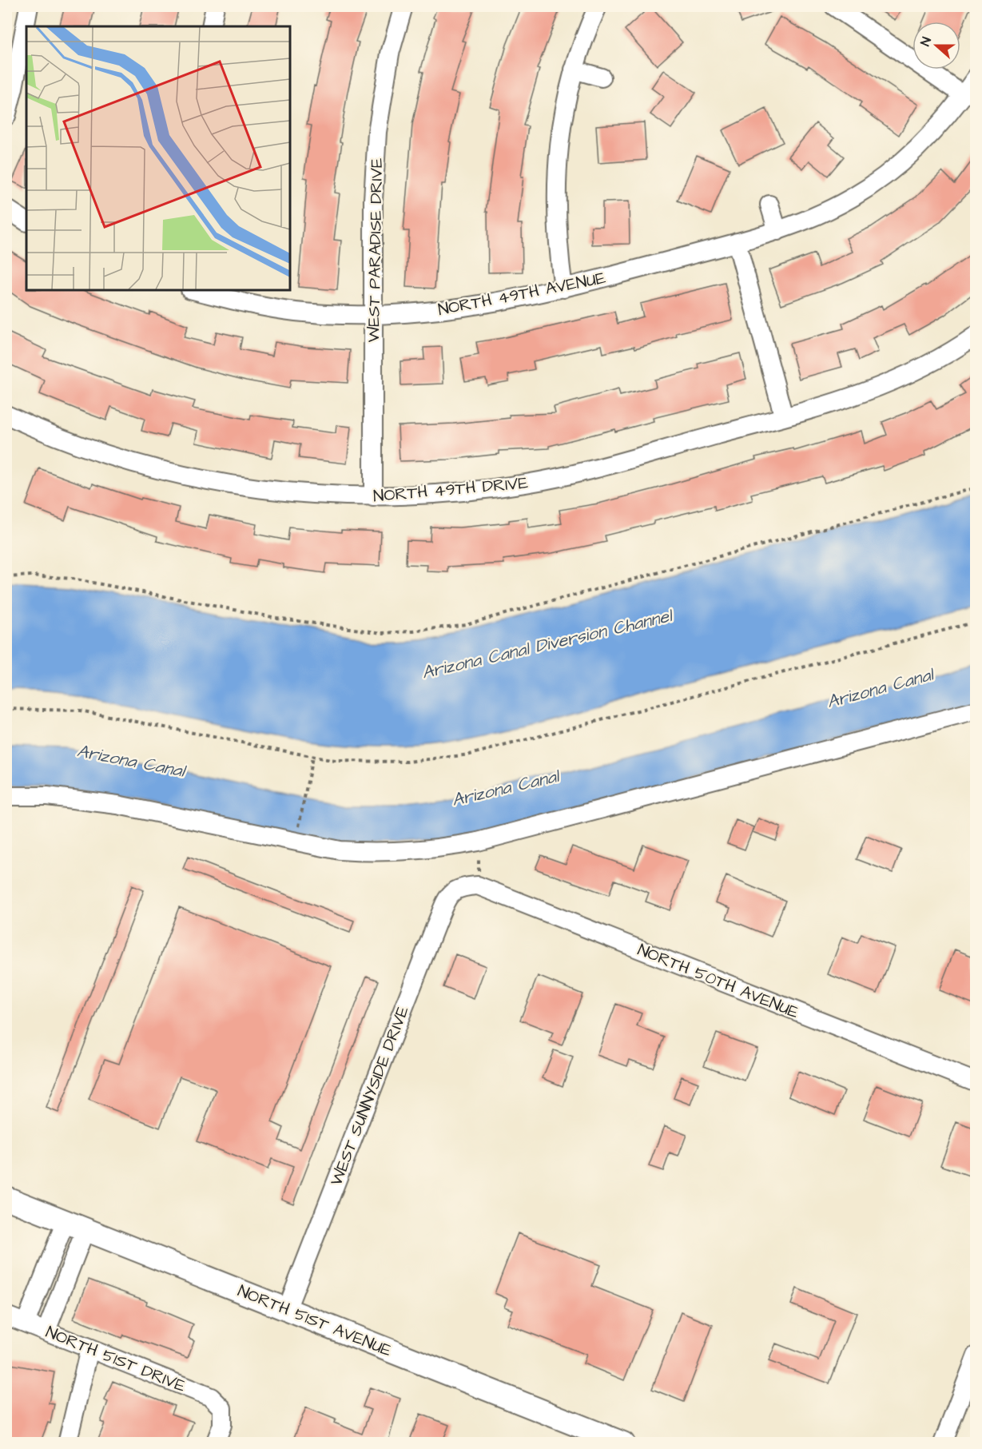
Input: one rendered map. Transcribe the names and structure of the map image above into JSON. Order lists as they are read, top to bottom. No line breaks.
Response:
{"streets":{"main road":["NORTH 51ST AVENUE"],"street":["WEST PARADISE DRIVE","NORTH 49TH AVENUE","NORTH 49TH DRIVE","NORTH 50TH AVENUE","WEST SUNNYSIDE DRIVE","NORTH 51ST DRIVE"]},"crossings":[["WEST PARADISE DRIVE","NORTH 49TH AVENUE"],["WEST PARADISE DRIVE","NORTH 49TH DRIVE"],["NORTH 50TH AVENUE","WEST SUNNYSIDE DRIVE"],["WEST SUNNYSIDE DRIVE","NORTH 51ST AVENUE"]],"water":["Arizona Canal Diversion Channel","Arizona Canal"],"north":"left"}
